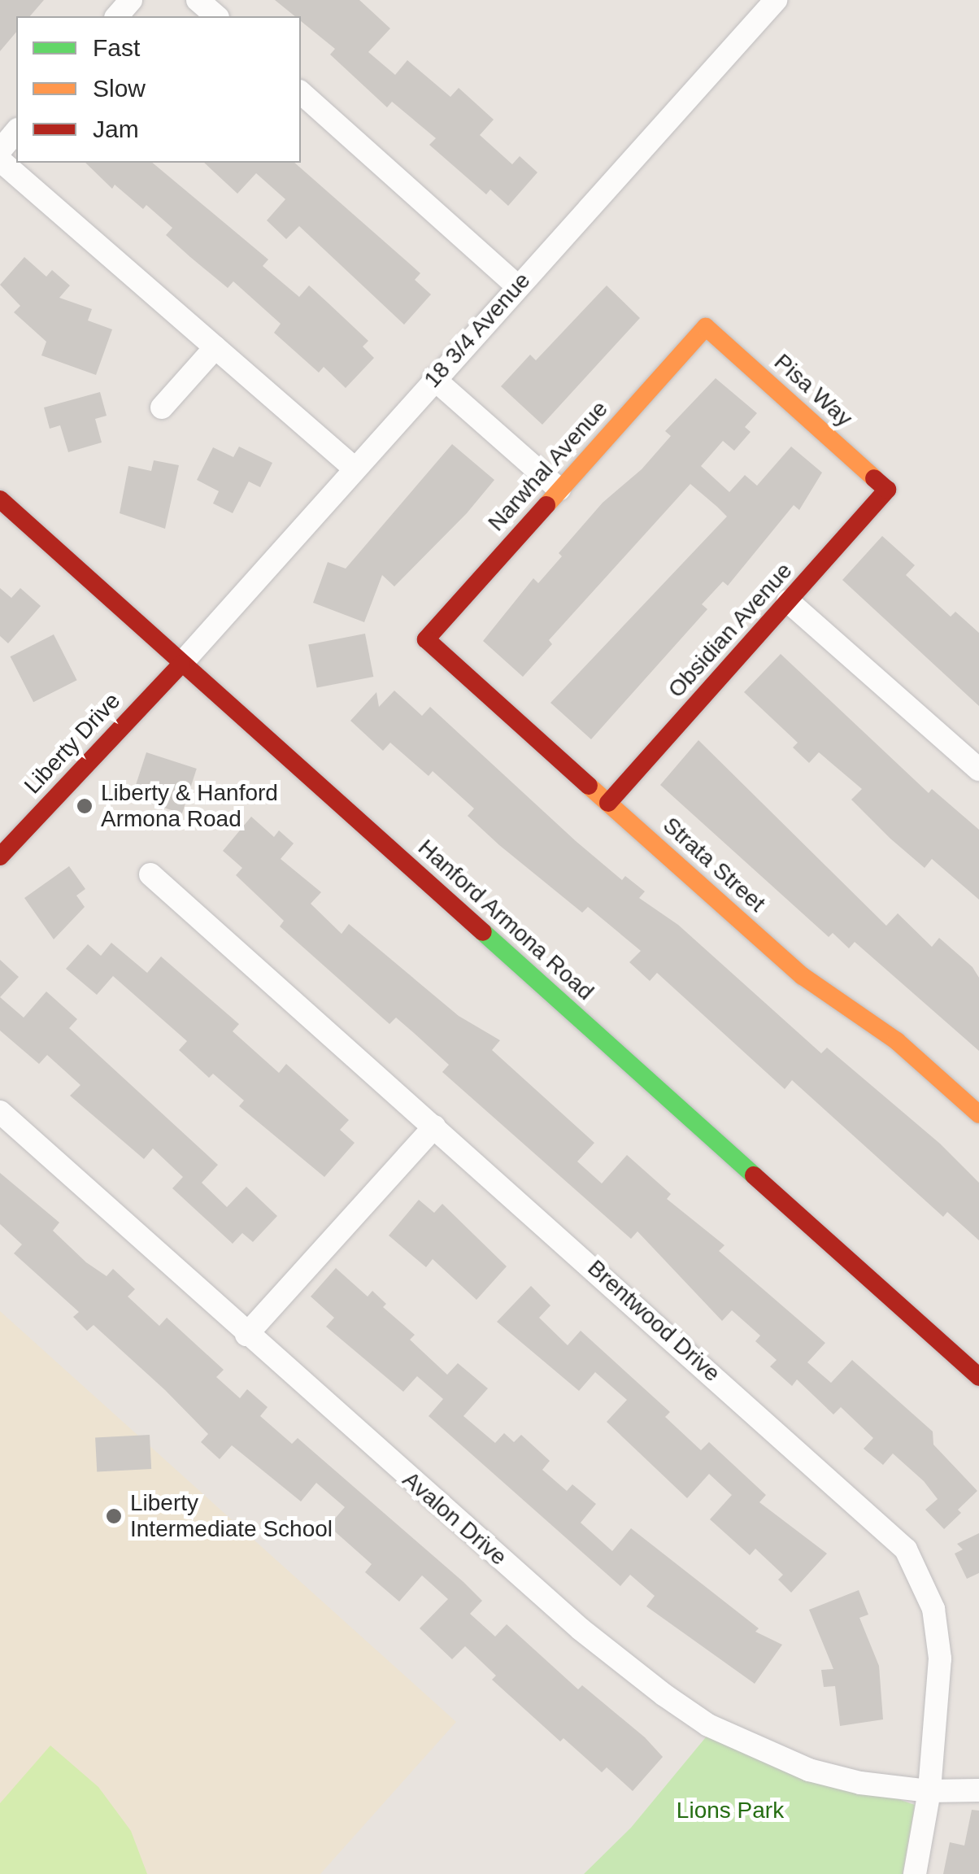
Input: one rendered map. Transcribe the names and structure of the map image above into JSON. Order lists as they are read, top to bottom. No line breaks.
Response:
{"streets":{"street":["18 3/4 Avenue","Pisa Way","Narwhal Avenue","Obsidian Avenue","Liberty Drive","Strata Street","Hanford Armona Road","Brentwood Drive","Avalon Drive"]},"crossings":[["18 3/4 Avenue","Liberty Drive"],["18 3/4 Avenue","Hanford Armona Road"],["Pisa Way","Narwhal Avenue"],["Pisa Way","Obsidian Avenue"],["Narwhal Avenue","Strata Street"],["Obsidian Avenue","Strata Street"],["Liberty Drive","Hanford Armona Road"],["Brentwood Drive","Avalon Drive"]],"parks":["Lions Park"],"places":["Liberty & Hanford Armona Road","Liberty Intermediate School"],"legend":["Fast","Slow","Jam"]}
